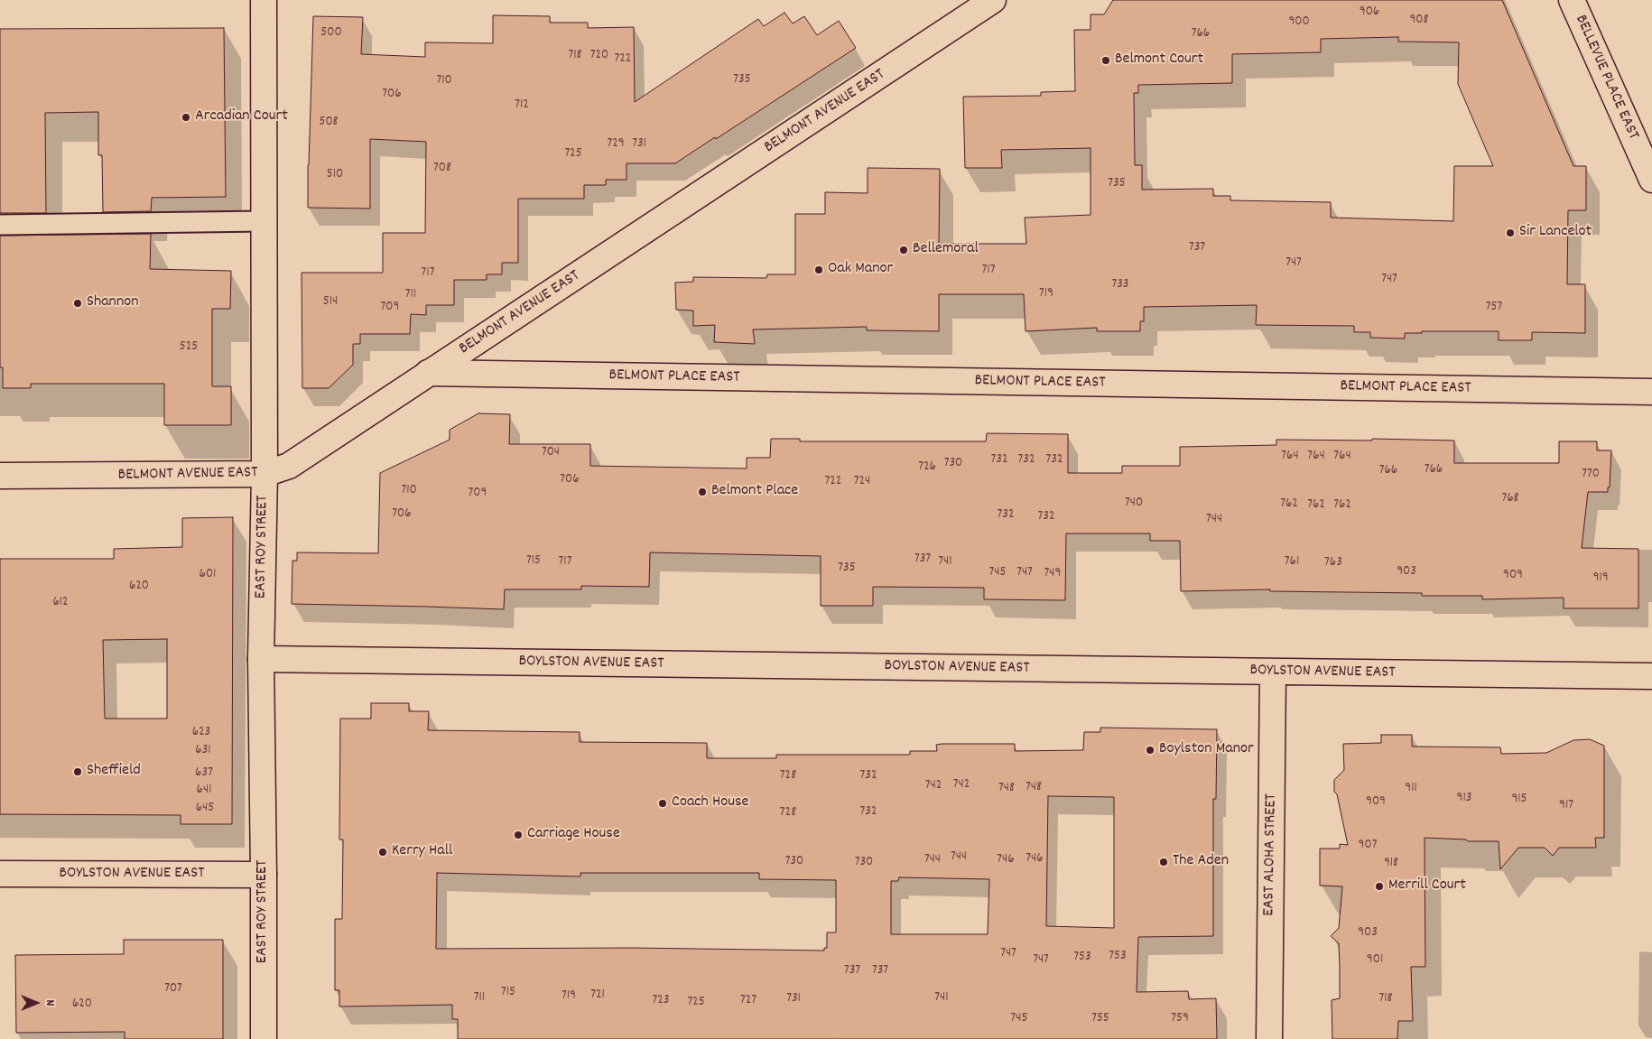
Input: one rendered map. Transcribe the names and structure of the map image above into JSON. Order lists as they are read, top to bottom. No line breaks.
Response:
{"streets":{"street":["BELLEVUE PLACE EAST","BELMONT AVENUE EAST","BELMONT PLACE EAST","EAST ROY STREET","BOYLSTON AVENUE EAST","EAST ALOHA STREET"]},"crossings":[["BELMONT AVENUE EAST","BELMONT PLACE EAST"],["BELMONT AVENUE EAST","EAST ROY STREET"],["EAST ROY STREET","BOYLSTON AVENUE EAST"],["BOYLSTON AVENUE EAST","EAST ALOHA STREET"]],"places":["Belmont Court","Arcadian Court","Sir Lancelot","Bellemoral","Oak Manor","Shannon","Belmont Place","Boylston Manor","Sheffield","Coach House","Carriage House","Kerry Hall","The Aden","Merrill Court"],"house_numbers":["906","908","900","500","766","718","720","722","735","710","706","712","508","729","731","725","708","510","735","737","747","717","717","747","733","719","711","514","709","757","525","704","764","764","764","732","732","732","730","726","766","766","770","706","722","724","710","709","768","740","762","762","762","706","732","732","744","737","715","717","741","761","763","735","903","745","747","749","601","909","919","620","612","623","631","637","728","732","742","742","748","748","911","641","913","915","909","917","645","732","728","907","744","746","744","746","730","730","918","903","747","753","753","747","901","737","737","707","715","721","719","711","741","731","718","723","727","725","620","745","755","759"],"north":"right"}
